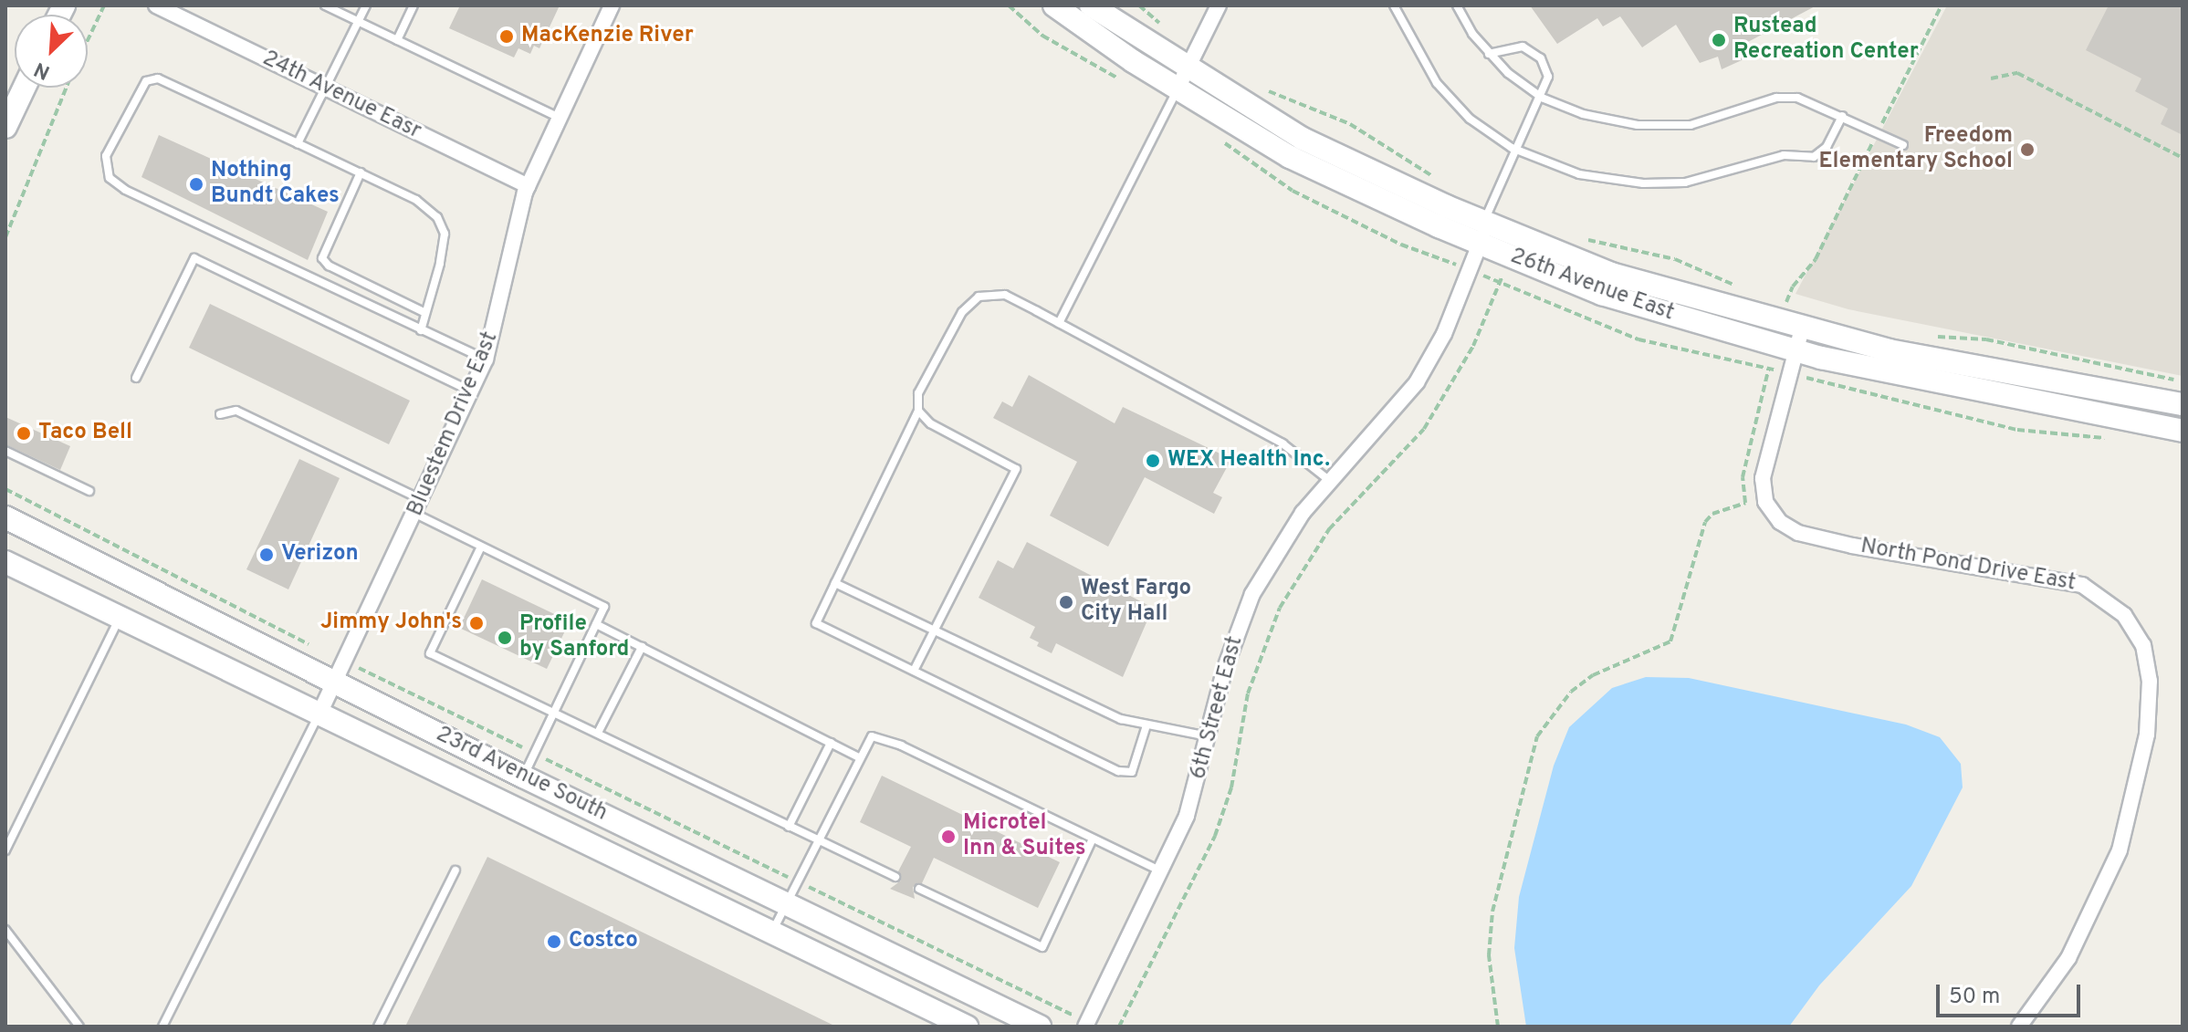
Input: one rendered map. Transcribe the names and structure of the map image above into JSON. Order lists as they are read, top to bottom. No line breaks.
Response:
{"streets":{"street":["24th Avenue Easr","26th Avenue East","Bluestem Drive East","North Pond Drive East","6th Street East","23rd Avenue South"]},"crossings":[["24th Avenue Easr","Bluestem Drive East"],["26th Avenue East","North Pond Drive East"],["26th Avenue East","6th Street East"],["Bluestem Drive East","23rd Avenue South"]],"places":["MacKenzie River","Rustead Recreation Center","Freedom Elementary School","Nothing Bundt Cakes","Taco Bell","WEX Health Inc.","Verizon","West Fargo City Hall","Jimmy John's","Profile by Sanford","Microtel Inn & Suites","Costco"],"scale_bar":"50 m","north":"bottom left"}
